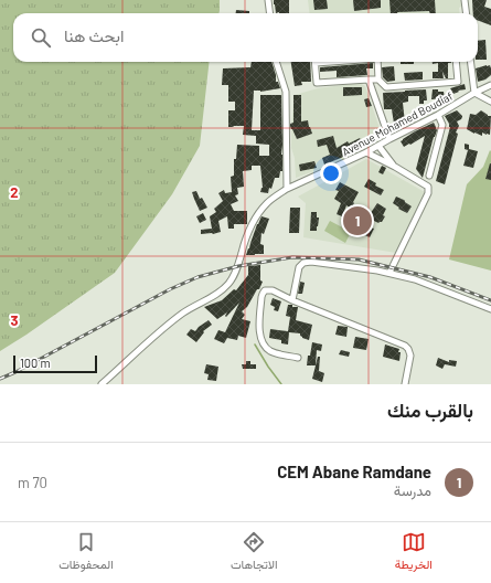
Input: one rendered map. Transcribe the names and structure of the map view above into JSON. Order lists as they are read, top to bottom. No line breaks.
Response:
{"streets":{"street":["Avenue Mohamed Boudiaf"]},"scale_bar":"100 m","page":{"search":"ابحث هنا","pins":"1","scale":"100 m","heading":"بالقرب منك","list":[{"mark":"1","name":"CEM Abane Ramdane","note":"مدرسة","value":"70 m"}],"nav":["الخريطة","الاتجاهات","المحفوظات"]},"grid":{"rows":["2","3"]}}
